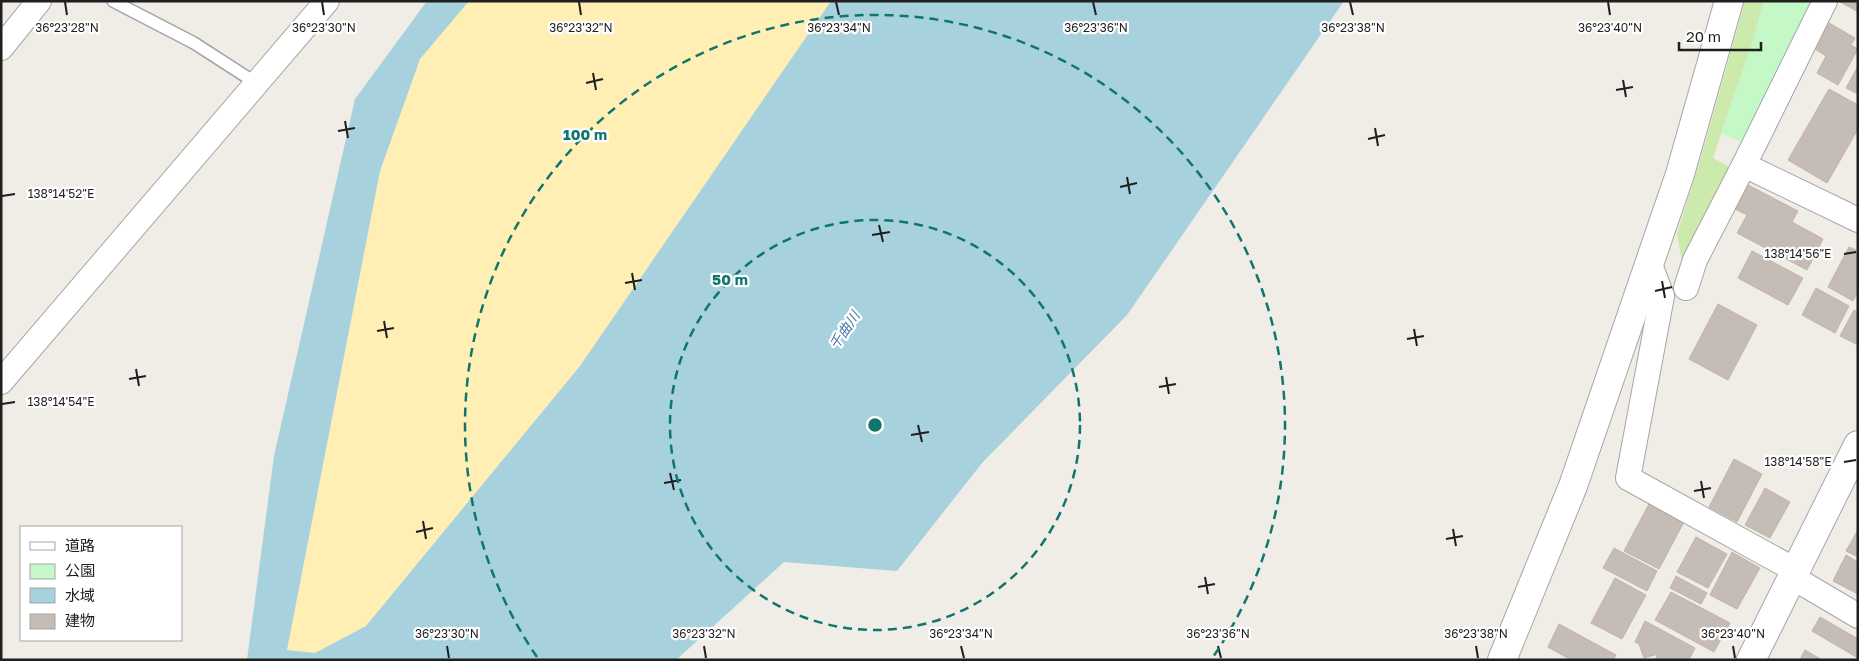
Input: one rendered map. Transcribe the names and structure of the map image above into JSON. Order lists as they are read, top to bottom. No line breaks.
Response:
{"water":["千曲川"],"legend":["道路","公園","水域","建物"],"scale_bar":"20 m","coordinates":["36°23'28\"N","36°23'30\"N","36°23'32\"N","36°23'34\"N","36°23'36\"N","36°23'38\"N","36°23'40\"N","138°14'52\"E","138°14'56\"E","138°14'54\"E","138°14'58\"E"],"rings":["100 m","50 m"]}
